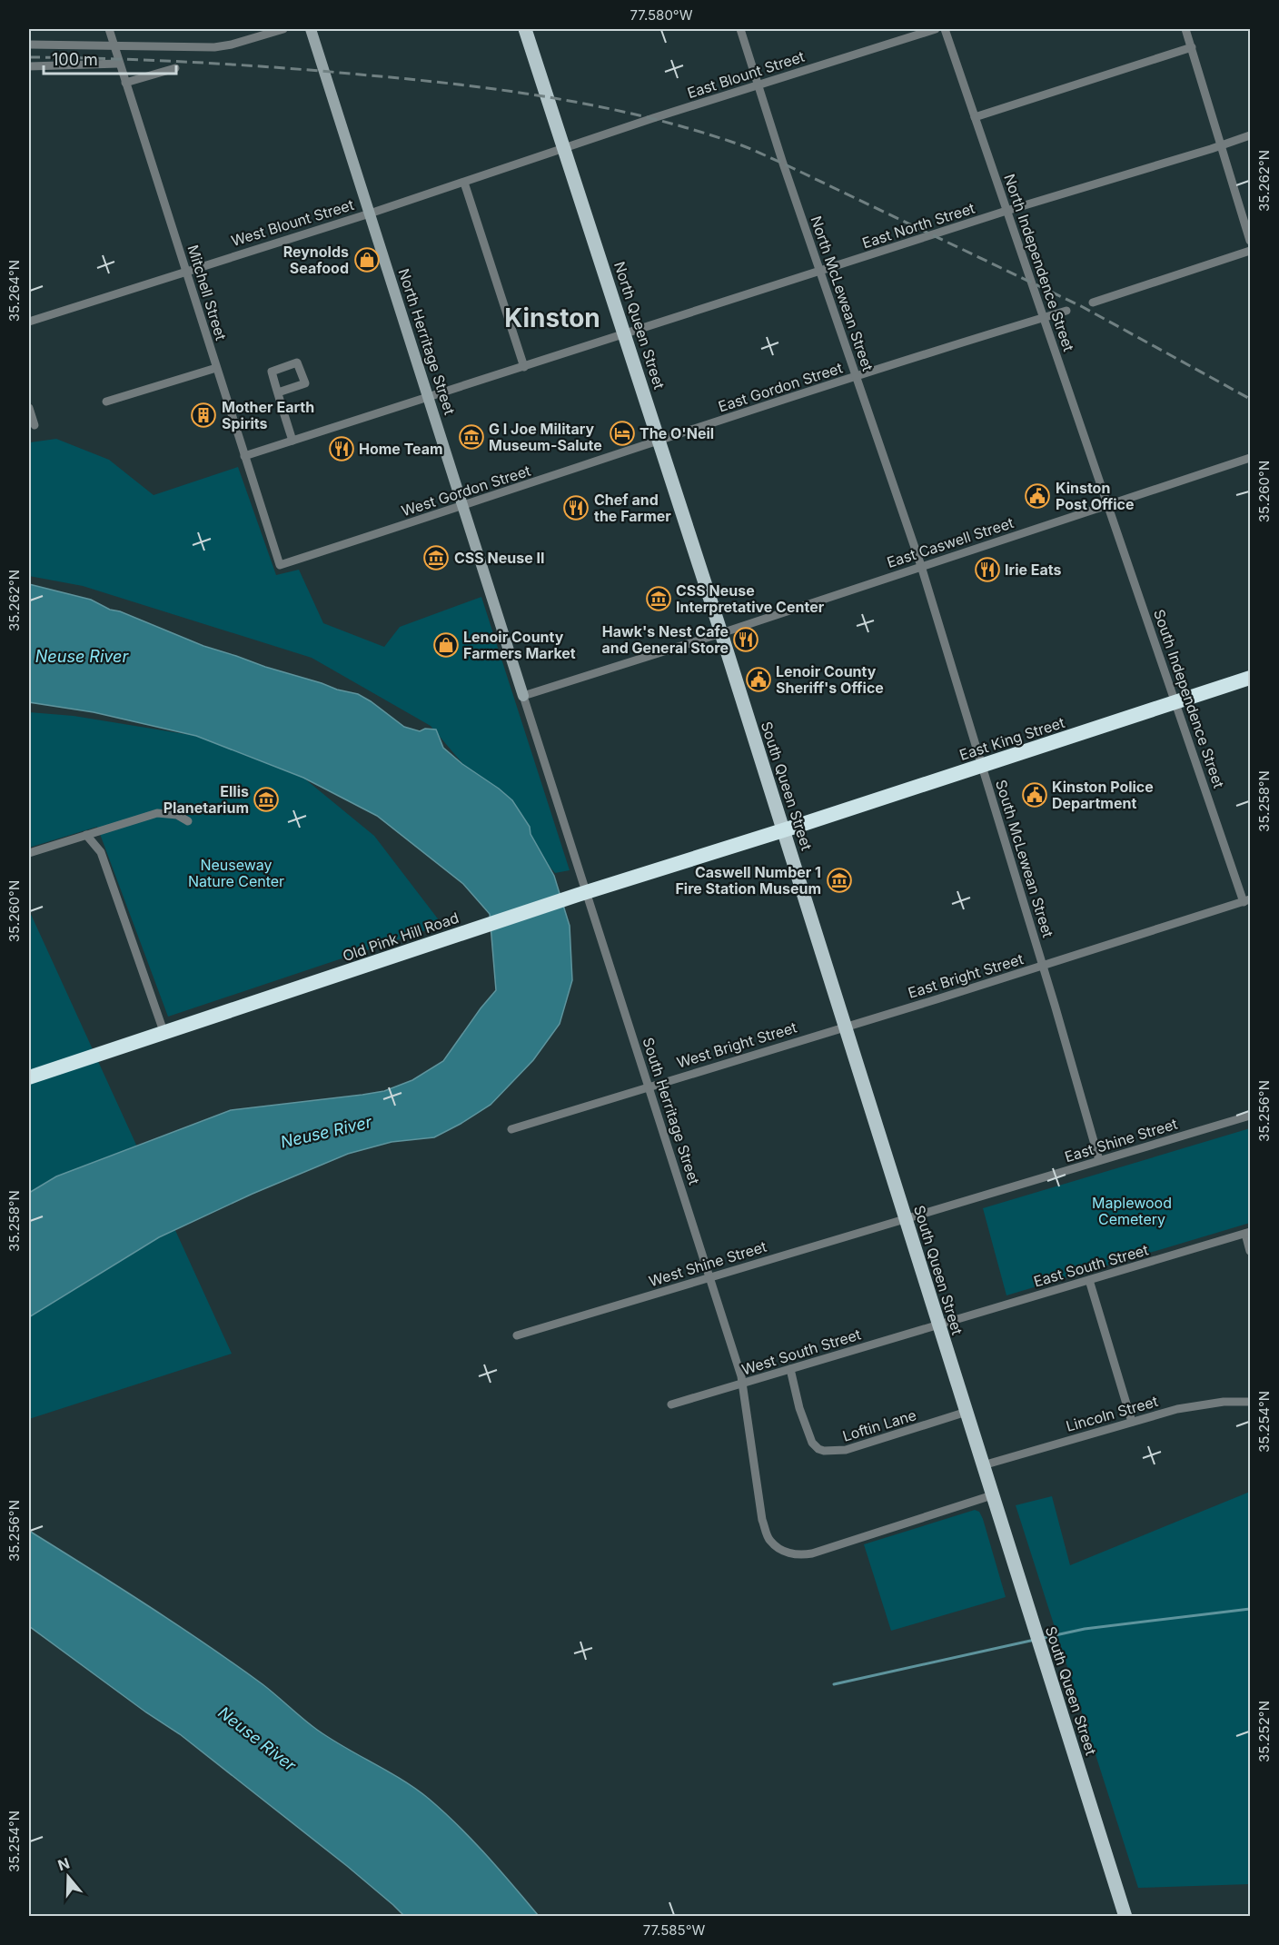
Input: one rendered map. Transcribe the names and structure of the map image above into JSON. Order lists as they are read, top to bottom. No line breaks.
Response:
{"streets":{"highway":["East King Street","Old Pink Hill Road"],"main road":["North Queen Street","South Queen Street"],"street":["East Blount Street","West Blount Street","East North Street","North Independence Street","Mitchell Street","North McLewean Street","North Herritage Street","East Gordon Street","West Gordon Street","East Caswell Street","South Independence Street","South McLewean Street","East Bright Street","West Bright Street","South Herritage Street","East Shine Street","West Shine Street","East South Street","West South Street","Lincoln Street","Loftin Lane"]},"crossings":[["East Blount Street","West Blount Street"],["East Blount Street","North McLewean Street"],["East Blount Street","North Queen Street"],["West Blount Street","Mitchell Street"],["West Blount Street","North Queen Street"],["West Blount Street","North Herritage Street"],["East North Street","North Independence Street"],["East North Street","Mitchell Street"],["East North Street","North McLewean Street"],["East North Street","North Queen Street"],["East North Street","North Herritage Street"],["North Independence Street","East Gordon Street"],["North Independence Street","East Caswell Street"],["North Independence Street","South Independence Street"],["Mitchell Street","West Gordon Street"],["North McLewean Street","East Gordon Street"],["North McLewean Street","East Caswell Street"],["North McLewean Street","South McLewean Street"],["North Queen Street","East Gordon Street"],["North Queen Street","West Gordon Street"],["North Queen Street","East Caswell Street"],["North Queen Street","South Queen Street"],["North Herritage Street","West Gordon Street"],["North Herritage Street","East Caswell Street"],["North Herritage Street","South Herritage Street"],["East Gordon Street","West Gordon Street"],["East Caswell Street","South Independence Street"],["East Caswell Street","South Queen Street"],["East Caswell Street","South McLewean Street"],["East Caswell Street","South Herritage Street"],["South Independence Street","East King Street"],["South Independence Street","East Bright Street"],["East King Street","South Queen Street"],["East King Street","South McLewean Street"],["East King Street","Old Pink Hill Road"],["South Queen Street","Old Pink Hill Road"],["South Queen Street","East Bright Street"],["South Queen Street","West Bright Street"],["South Queen Street","South Herritage Street"],["South Queen Street","East Shine Street"],["South Queen Street","West Shine Street"],["South Queen Street","East South Street"],["South Queen Street","West South Street"],["South Queen Street","Lincoln Street"],["South Queen Street","Loftin Lane"],["South McLewean Street","East Bright Street"],["South McLewean Street","East Shine Street"],["Old Pink Hill Road","South Herritage Street"],["East Bright Street","West Bright Street"],["West Bright Street","South Herritage Street"],["South Herritage Street","West Shine Street"],["South Herritage Street","West South Street"],["East Shine Street","West Shine Street"],["East South Street","West South Street"],["West South Street","Loftin Lane"]],"districts":["Kinston"],"water":["Neuse River"],"parks":["Neuseway Nature Center","Maplewood Cemetery"],"places":{"shop":["Reynolds Seafood","Lenoir County Farmers Market"],"building":["Mother Earth Spirits"],"hotel":["The O'Neil"],"museum":["G I Joe Military Museum-Salute","CSS Neuse II","CSS Neuse Interpretative Center","Ellis Planetarium","Caswell Number 1 Fire Station Museum"],"restaurant":["Home Team","Chef and the Farmer","Irie Eats","Hawk's Nest Cafe and General Store"],"public building":["Kinston Post Office","Lenoir County Sheriff's Office","Kinston Police Department"]},"scale_bar":"100 m","north":"top","coordinates":["77.580°W","35.262°N","35.264°N","35.260°N","35.258°N","35.256°N","35.254°N","35.252°N","77.585°W"]}
